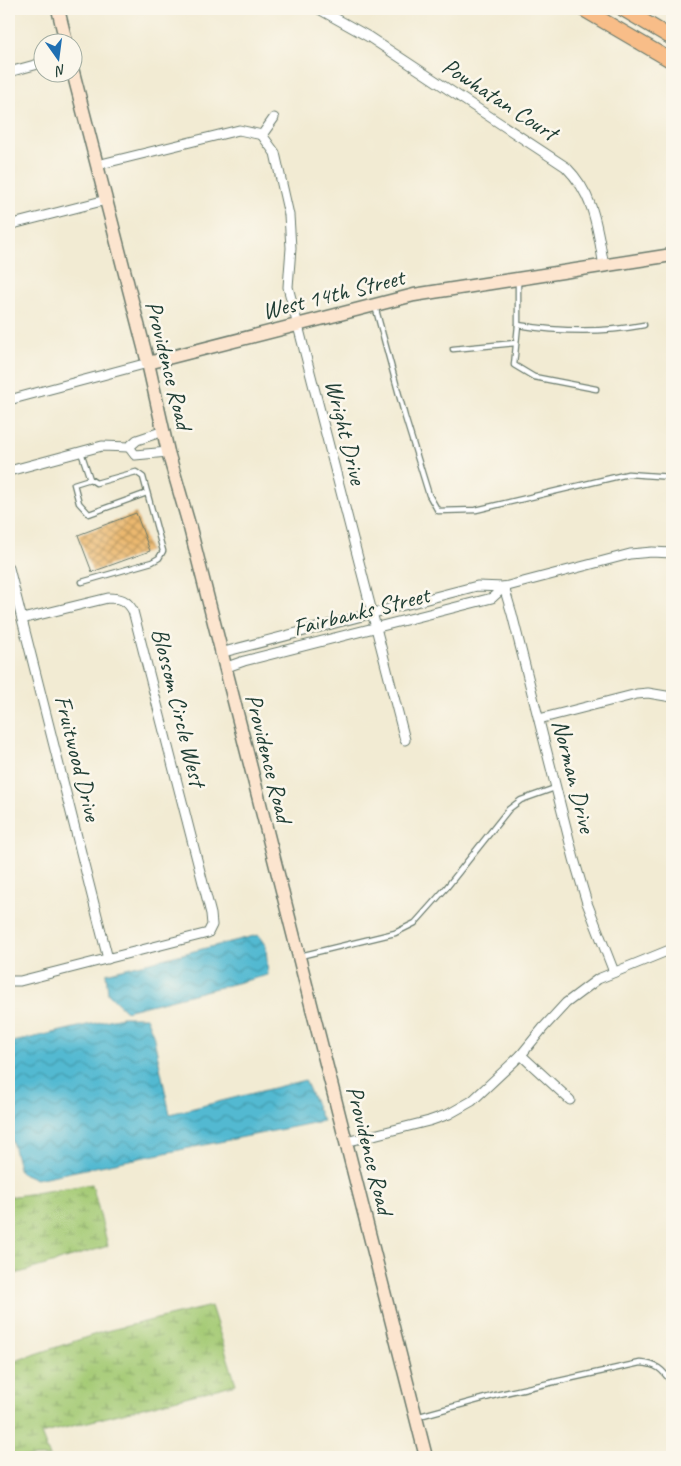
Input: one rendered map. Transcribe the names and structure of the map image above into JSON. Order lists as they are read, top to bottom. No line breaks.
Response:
{"streets":{"street":["Powhatan Court","West 14th Street","Providence Road","Wright Drive","Fairbanks Street","Blossom Circle West","Fruitwood Drive","Norman Drive"]},"crossings":[["Powhatan Court","West 14th Street"],["West 14th Street","Providence Road"],["West 14th Street","Wright Drive"],["Providence Road","Fairbanks Street"],["Wright Drive","Fairbanks Street"],["Fairbanks Street","Norman Drive"],["Blossom Circle West","Fruitwood Drive"]],"north":"bottom"}
